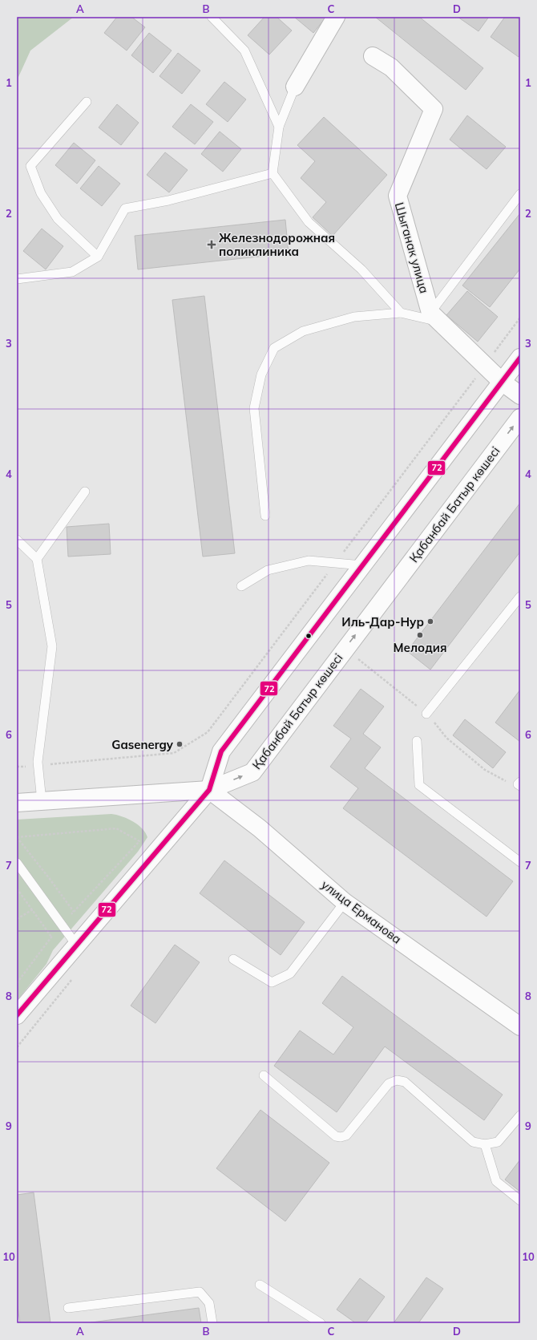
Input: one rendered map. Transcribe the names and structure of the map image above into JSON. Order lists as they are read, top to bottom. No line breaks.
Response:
{"streets":{"main road":["Шыганак улица","Қабанбай Батыр көшесі","улица Ерманова"]},"crossings":[["Қабанбай Батыр көшесі","улица Ерманова"]],"places":{"health":["Железнодорожная поликлиника"],"other":["Иль-Дар-Нур","Мелодия","Gasenergy"]},"lines":["transit line 72"],"grid":{"columns":["A","B","C","D"],"rows":["1","2","3","4","5","6","7","8","9","10"]}}
